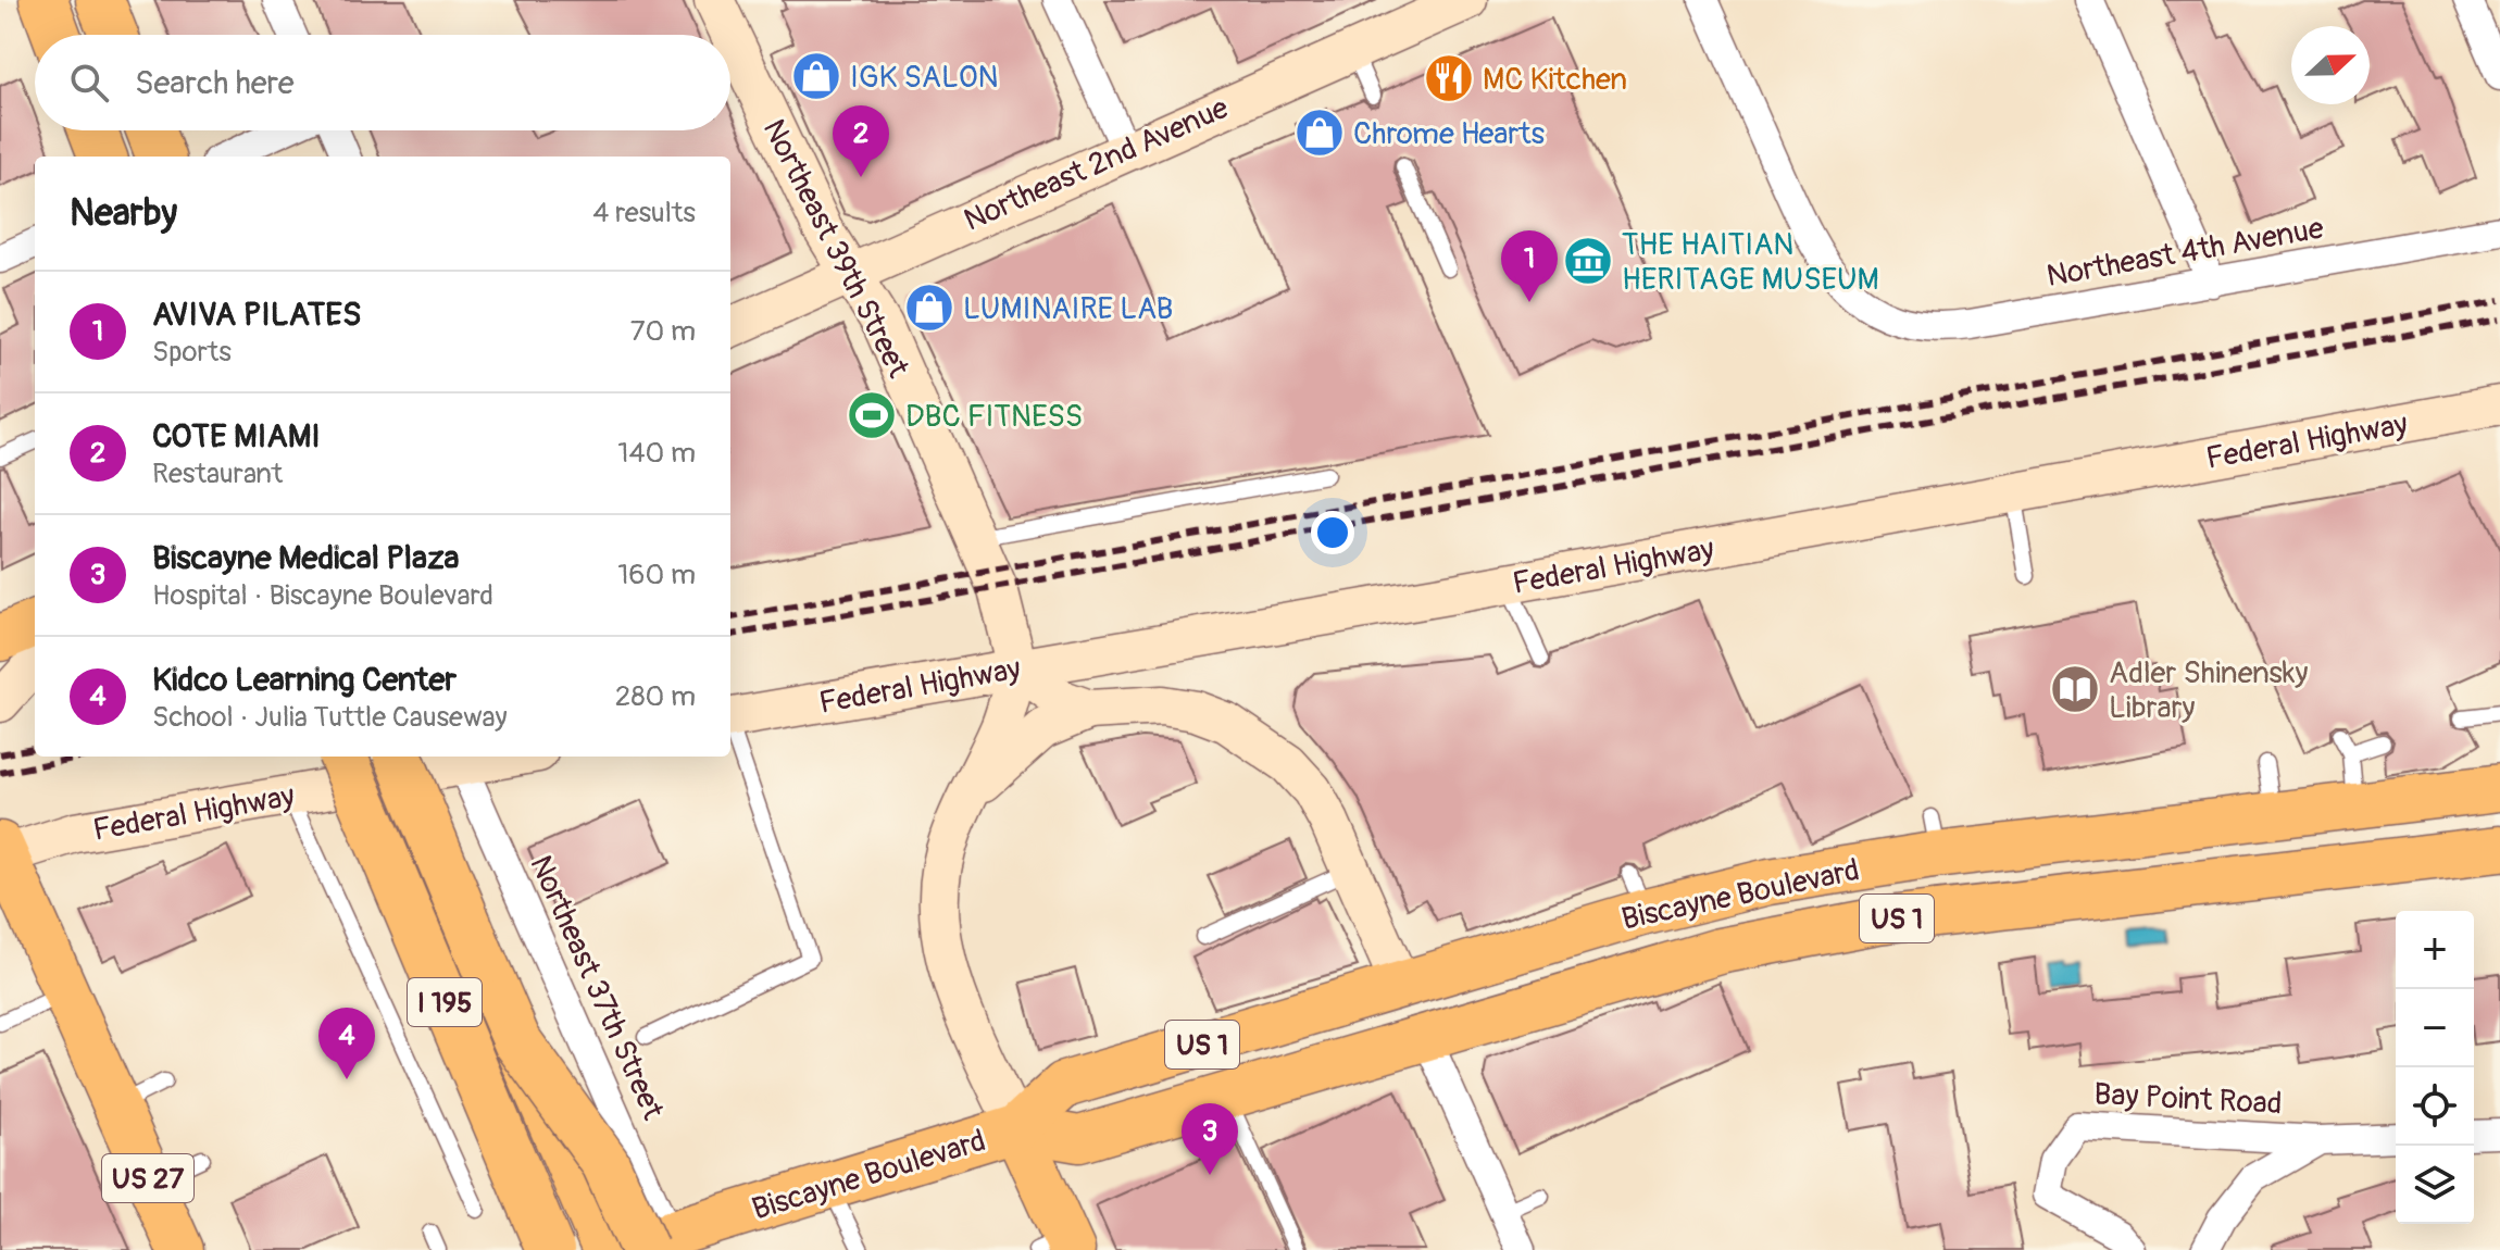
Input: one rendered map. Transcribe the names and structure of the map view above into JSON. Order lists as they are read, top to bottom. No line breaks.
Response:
{"streets":{"highway":["I 195"],"main road":["Biscayne Boulevard","US 1","US 27"],"street":["Northeast 2nd Avenue","Northeast 39th Street","Northeast 4th Avenue","Federal Highway","Northeast 37th Street","Bay Point Road"]},"crossings":[["Northeast 2nd Avenue","Northeast 39th Street"],["Northeast 39th Street","Federal Highway"],["Federal Highway","Northeast 37th Street"],["Federal Highway","US 27"],["Biscayne Boulevard","Northeast 37th Street"]],"places":{"shop":["IGK SALON","Chrome Hearts","LUMINAIRE LAB"],"restaurant":["MC Kitchen"],"museum":["THE HAITIAN HERITAGE MUSEUM"],"sports":["DBC FITNESS"],"library":["Adler Shinensky Library"]},"north":"right","page":{"search":"Search here","pins":["2","1","4","3"],"heading":["Nearby","4 results"],"list":[{"mark":"1","name":"AVIVA PILATES","note":"Sports","value":"70 m"},{"mark":"2","name":"COTE MIAMI","note":"Restaurant","value":"140 m"},{"mark":"3","name":"Biscayne Medical Plaza","note":"Hospital · Biscayne Boulevard","value":"160 m"},{"mark":"4","name":"Kidco Learning Center","note":"School · Julia Tuttle Causeway","value":"280 m"}],"map_buttons":["+","−"]}}
